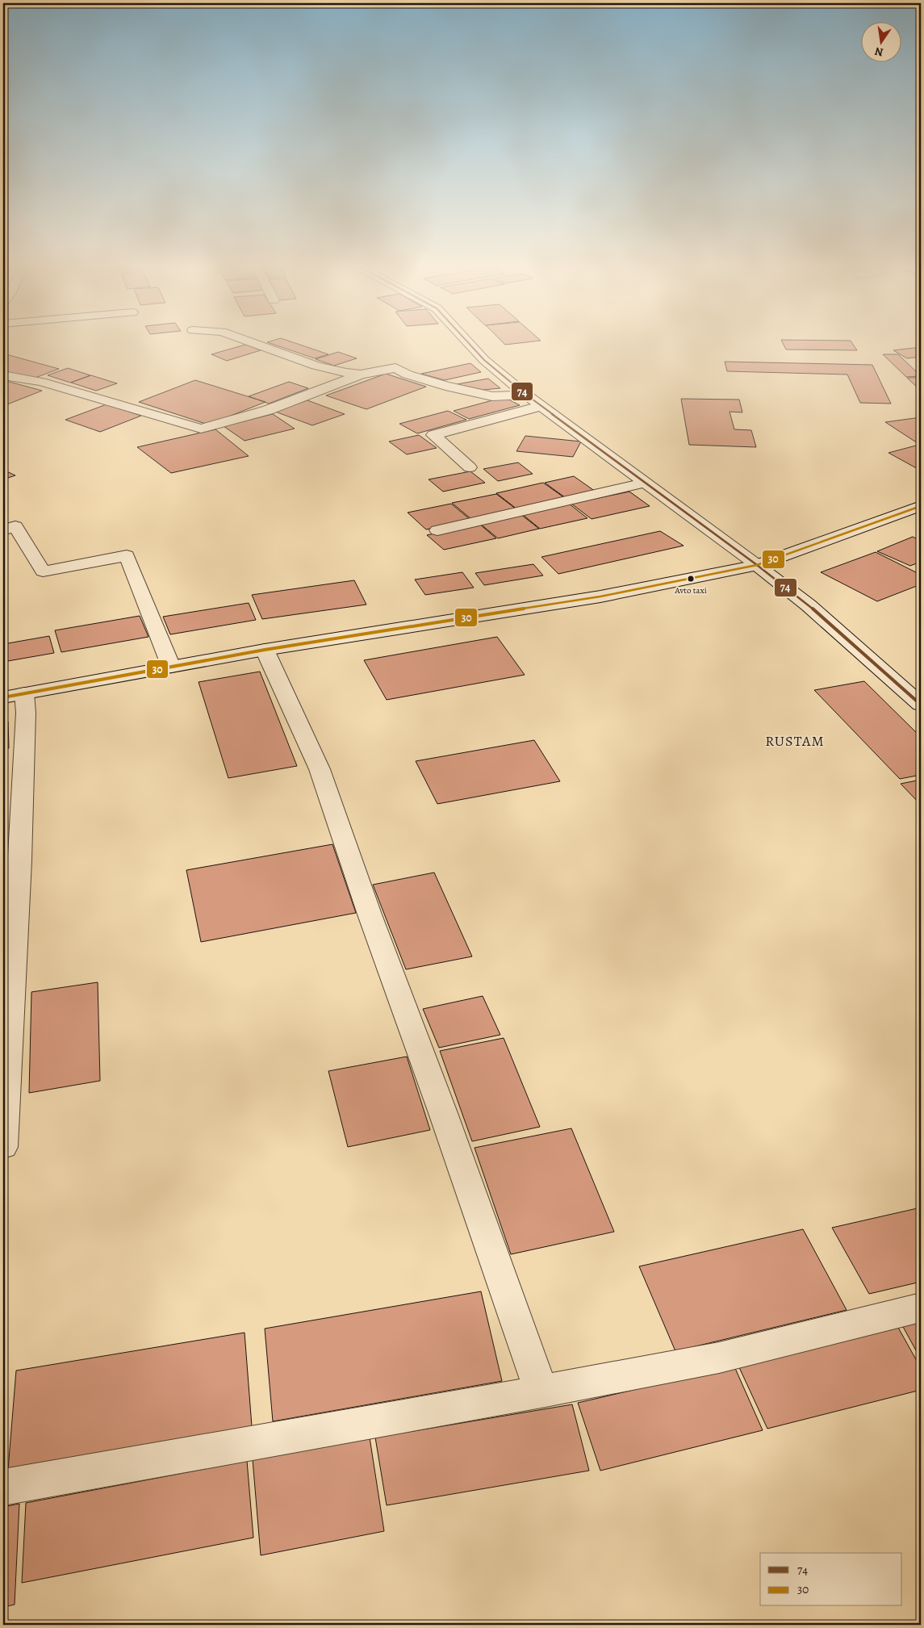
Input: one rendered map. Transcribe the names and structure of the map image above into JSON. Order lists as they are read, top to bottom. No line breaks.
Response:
{"districts":["RUSTAM"],"places":["Avto taxi"],"lines":["transit line 74","transit line 30"],"legend":["74","30"],"north":"bottom"}
